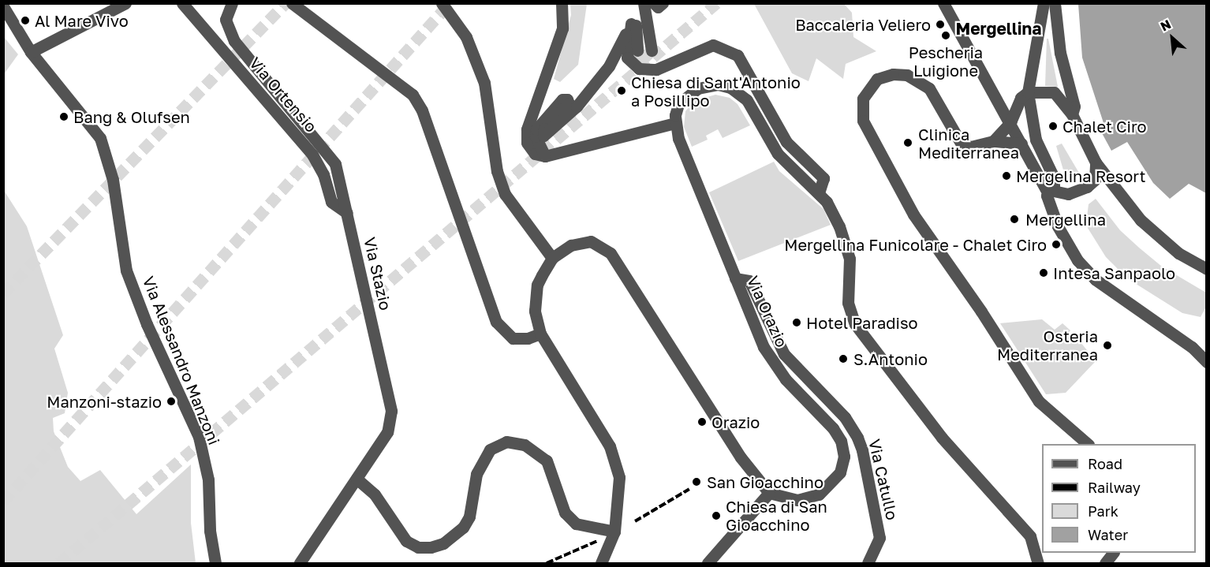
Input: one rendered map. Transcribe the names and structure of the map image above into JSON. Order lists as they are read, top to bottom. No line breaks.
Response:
{"streets":{"street":["Via Ortensio","Via Stazio","Via Orazio","Via Alessandro Manzoni","Via Catullo"]},"crossings":[["Via Ortensio","Via Stazio"],["Via Orazio","Via Catullo"]],"districts":["Mergellina"],"places":["Al Mare Vivo","Baccaleria Veliero","Pescheria Luigione","Chiesa di Sant'Antonio a Posillipo","Bang & Olufsen","Chalet Ciro","Clinica Mediterranea","Mergelina Resort","Mergellina","Mergellina Funicolare - Chalet Ciro","Intesa Sanpaolo","Hotel Paradiso","Osteria Mediterranea","S.Antonio","Manzoni-stazio","Orazio","San Gioacchino","Chiesa di San Gioacchino"],"legend":["Road","Railway","Park","Water"],"north":"top left"}
